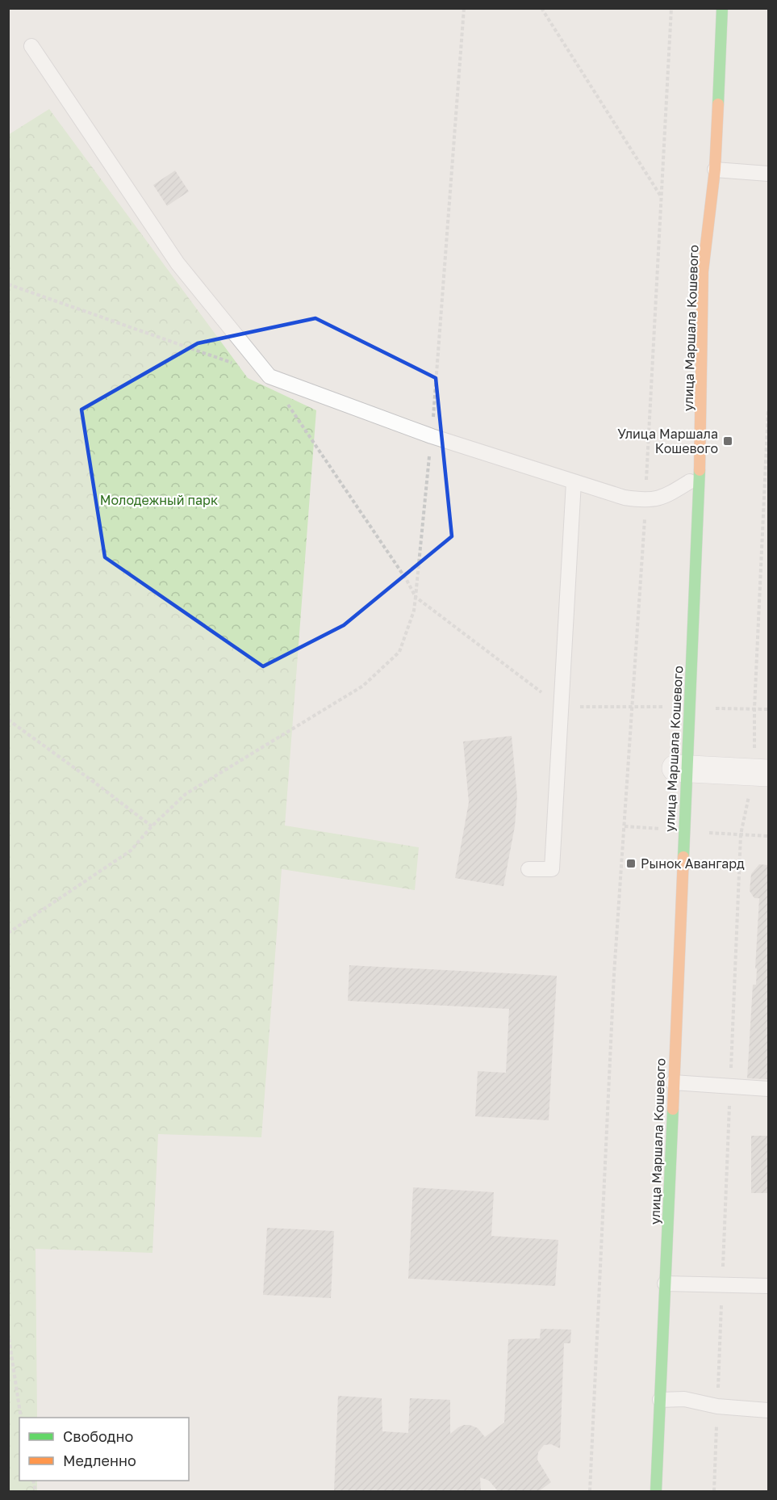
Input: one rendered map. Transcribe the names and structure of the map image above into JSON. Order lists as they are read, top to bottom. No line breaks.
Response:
{"streets":{"street":["улица Маршала Кошевого"]},"parks":["Молодежный парк"],"places":{"transit":["Улица Маршала Кошевого","Рынок Авангард"]},"legend":["Свободно","Медленно"]}
